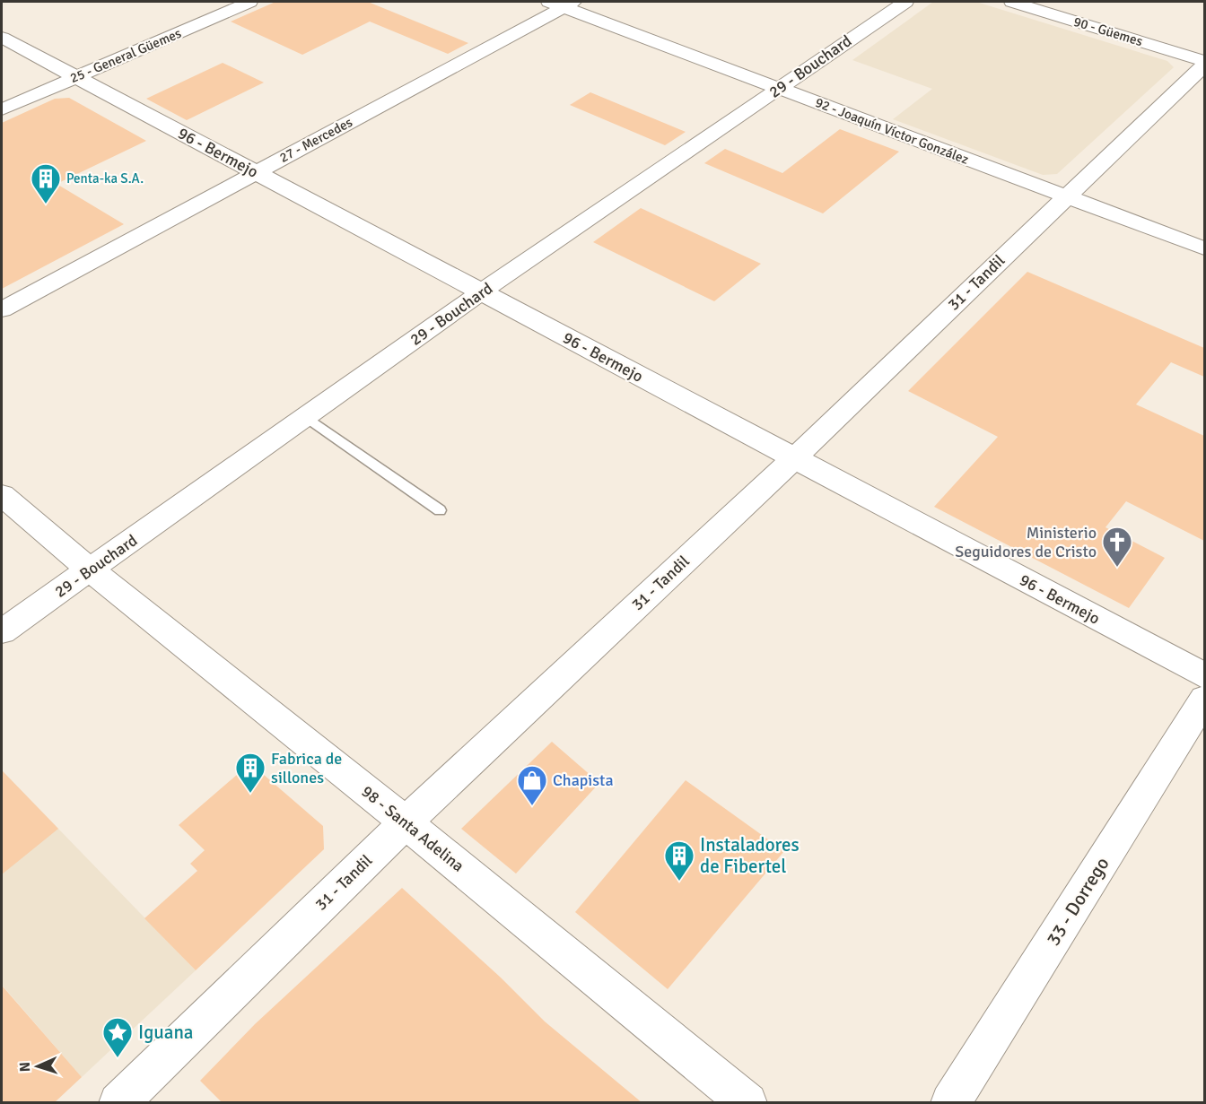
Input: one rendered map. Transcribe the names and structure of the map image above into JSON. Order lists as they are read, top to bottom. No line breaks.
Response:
{"streets":{"street":["90 - Güemes","25 - General Güemes","29 - Bouchard","92 - Joaquín Víctor González","27 - Mercedes","96 - Bermejo","31 - Tandil","98 - Santa Adelina","33 - Dorrego"]},"crossings":[["25 - General Güemes","96 - Bermejo"],["29 - Bouchard","92 - Joaquín Víctor González"],["29 - Bouchard","96 - Bermejo"],["29 - Bouchard","98 - Santa Adelina"],["92 - Joaquín Víctor González","27 - Mercedes"],["92 - Joaquín Víctor González","31 - Tandil"],["27 - Mercedes","96 - Bermejo"],["96 - Bermejo","31 - Tandil"],["31 - Tandil","98 - Santa Adelina"]],"places":{"building":["Penta-ka S.A.","Fabrica de sillones","Instaladores de Fibertel"],"church":["Ministerio Seguidores de Cristo"],"shop":["Chapista"],"place":["Iguana"]},"north":"left"}
